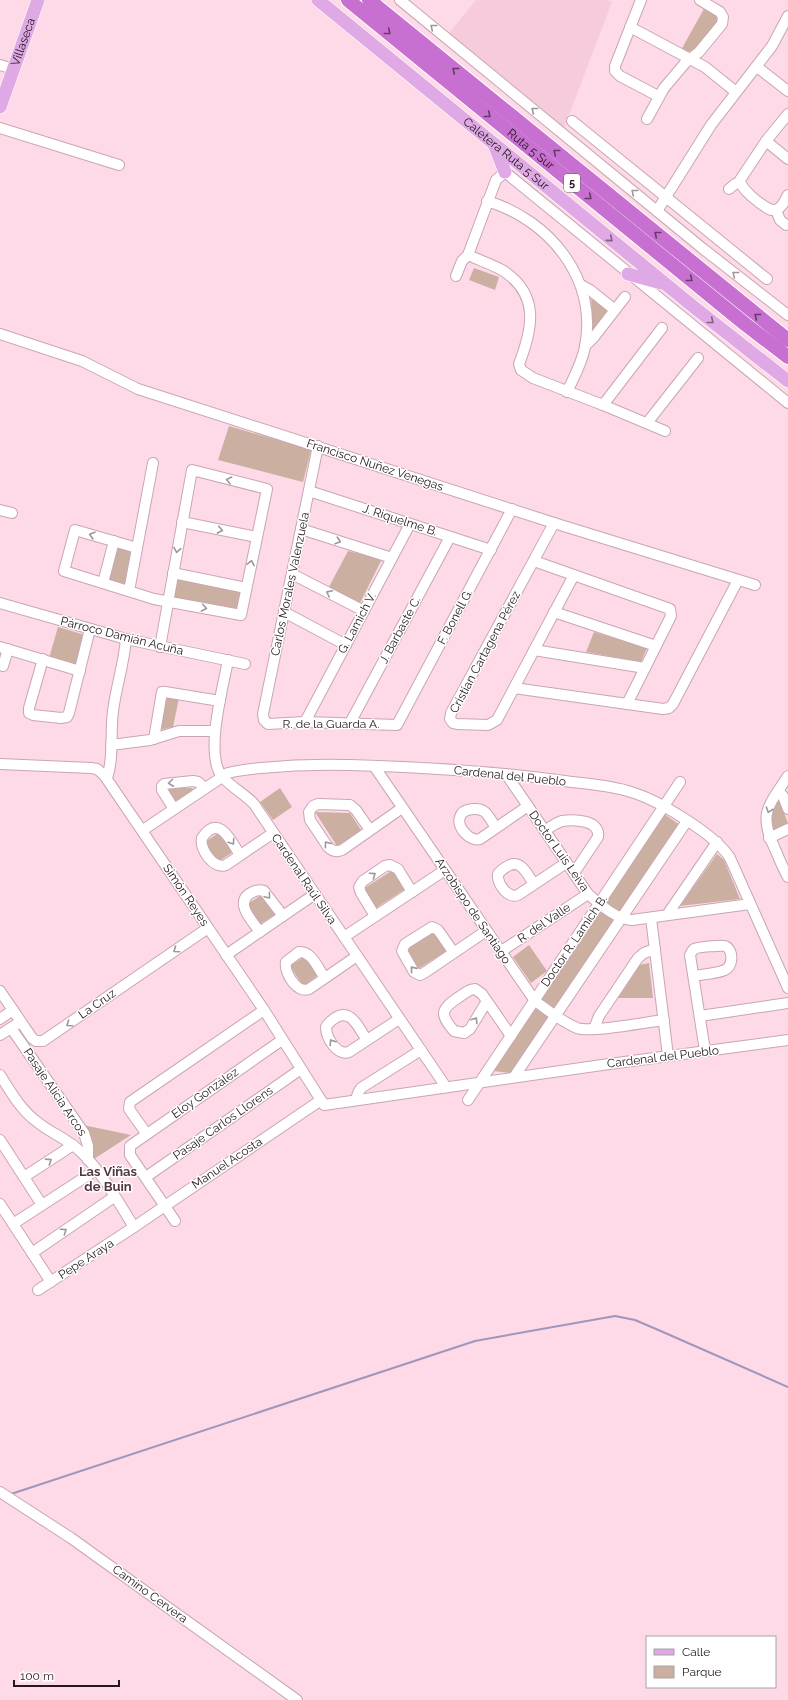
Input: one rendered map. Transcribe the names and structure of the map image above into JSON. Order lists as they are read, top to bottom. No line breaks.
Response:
{"streets":{"highway":["Ruta 5 Sur","5"],"main road":["Villaseca","Caletera Ruta 5 Sur"],"street":["Francisco Nuñez Venegas","J. Riquelme B.","Carlos Morales Valenzuela","F. Bonell G.","G. Lamich V.","J. Barbaste C.","Párroco Damián Acuña","Cristian Cartagena Pérez","R. de la Guarda A.","Cardenal del Pueblo","Doctor Luis Leiva","Cardenal Raúl Silva","Simón Reyes","Arzobispo de Santiago","R. del Valle","Doctor R. Lamich B.","La Cruz","Pasaje Alicia Arcos","Eloy González","Pasaje Carlos Llorens","Manuel Acosta","Pepe Araya","Camino Cervera"]},"crossings":[["Francisco Nuñez Venegas","Carlos Morales Valenzuela"],["Francisco Nuñez Venegas","F. Bonell G."],["Francisco Nuñez Venegas","Cristian Cartagena Pérez"],["J. Riquelme B.","Carlos Morales Valenzuela"],["J. Riquelme B.","F. Bonell G."],["J. Riquelme B.","G. Lamich V."],["J. Riquelme B.","J. Barbaste C."],["Carlos Morales Valenzuela","R. de la Guarda A."],["F. Bonell G.","R. de la Guarda A."],["G. Lamich V.","R. de la Guarda A."],["J. Barbaste C.","R. de la Guarda A."],["Párroco Damián Acuña","Cardenal Raúl Silva"],["Cardenal del Pueblo","Doctor Luis Leiva"],["Cardenal del Pueblo","Cardenal Raúl Silva"],["Cardenal del Pueblo","Simón Reyes"],["Cardenal del Pueblo","Arzobispo de Santiago"],["Cardenal del Pueblo","Doctor R. Lamich B."],["Cardenal del Pueblo","Manuel Acosta"],["Doctor Luis Leiva","R. del Valle"],["Doctor Luis Leiva","Doctor R. Lamich B."],["Simón Reyes","La Cruz"],["Simón Reyes","Eloy González"],["Simón Reyes","Pasaje Carlos Llorens"],["Simón Reyes","Manuel Acosta"],["Arzobispo de Santiago","R. del Valle"],["Arzobispo de Santiago","Doctor R. Lamich B."],["Eloy González","Pasaje Carlos Llorens"],["Manuel Acosta","Pepe Araya"]],"one_way":["Caletera Ruta 5 Sur","La Cruz"],"districts":["Las Viñas de Buin"],"legend":["Calle","Parque"],"scale_bar":"100 m"}
